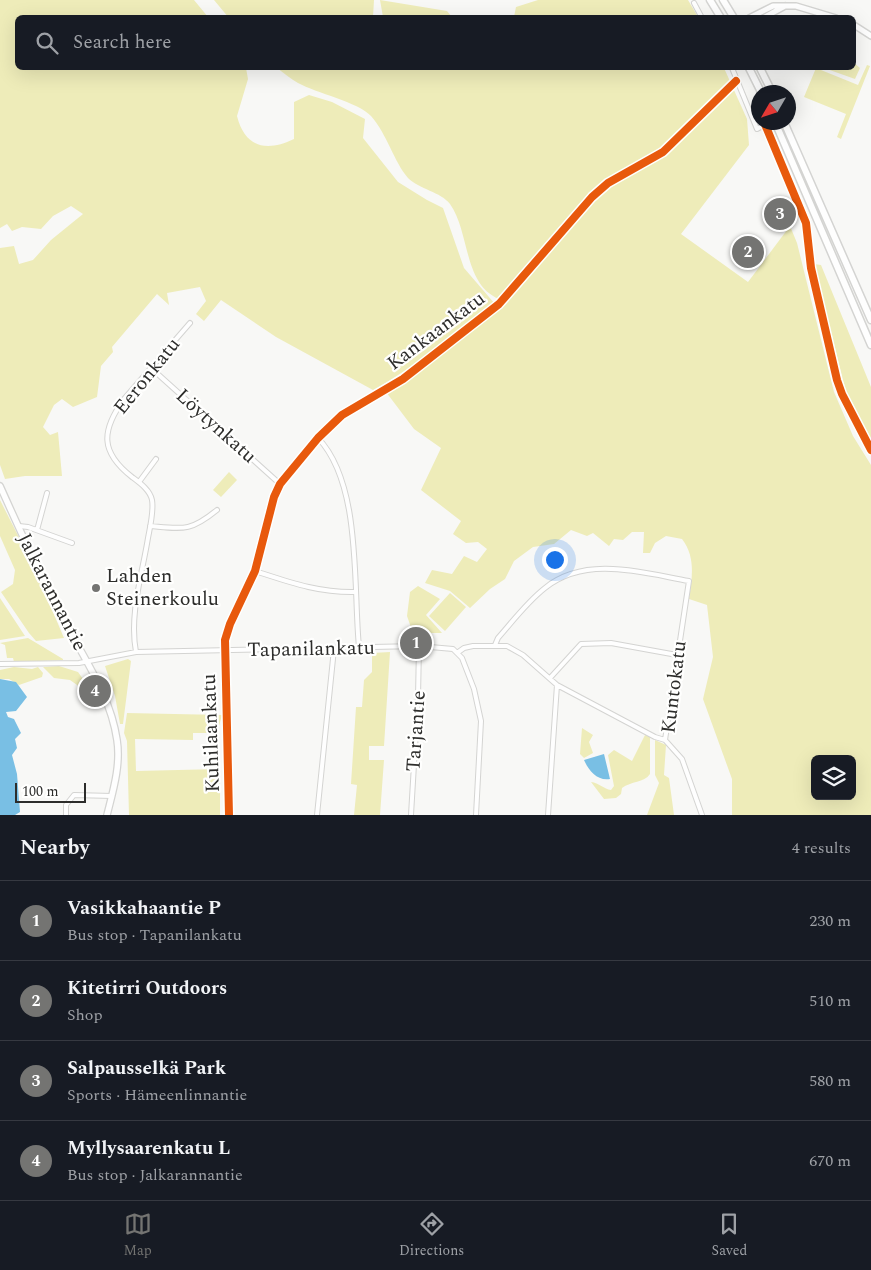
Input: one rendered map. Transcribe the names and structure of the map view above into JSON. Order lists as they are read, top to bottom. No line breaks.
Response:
{"streets":{"main road":["Jalkarannantie"],"street":["Kankaankatu","Eeronkatu","Löytynkatu","Tapanilankatu","Kuntokatu","Tarjantie","Kuhilaankatu"]},"crossings":[["Kankaankatu","Löytynkatu"],["Kankaankatu","Tapanilankatu"],["Kankaankatu","Kuhilaankatu"],["Eeronkatu","Löytynkatu"],["Eeronkatu","Tapanilankatu"],["Jalkarannantie","Tapanilankatu"],["Tapanilankatu","Tarjantie"],["Tapanilankatu","Kuhilaankatu"]],"places":["Lahden Steinerkoulu"],"scale_bar":"100 m","north":"bottom left","page":{"search":"Search here","pins":["3","2","1","4"],"scale":"100 m","heading":["Nearby","4 results"],"list":[{"mark":"1","name":"Vasikkahaantie P","note":"Bus stop · Tapanilankatu","value":"230 m"},{"mark":"2","name":"Kitetirri Outdoors","note":"Shop","value":"510 m"},{"mark":"3","name":"Salpausselkä Park","note":"Sports · Hämeenlinnantie","value":"580 m"},{"mark":"4","name":"Myllysaarenkatu L","note":"Bus stop · Jalkarannantie","value":"670 m"}],"nav":["Map","Directions","Saved"]}}
